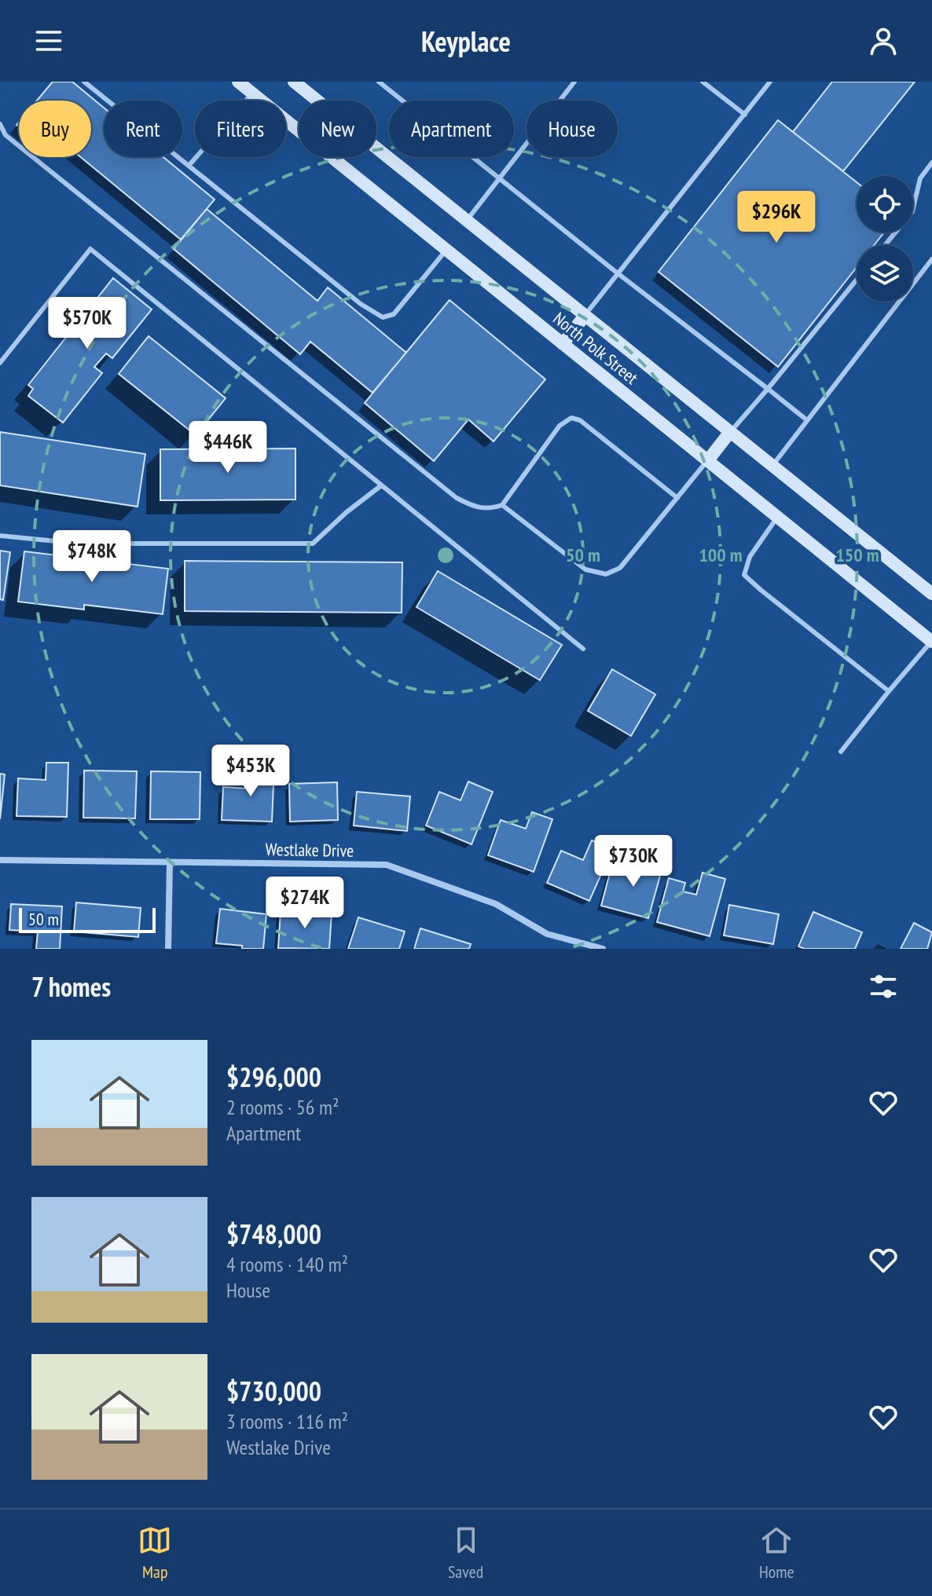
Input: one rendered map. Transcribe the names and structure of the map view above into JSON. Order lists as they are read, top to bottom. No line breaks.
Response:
{"streets":{"main road":["North Polk Street"],"street":["Westlake Drive"]},"scale_bar":"50 m","page":{"header":"Keyplace","chip":["Buy","Rent","Filters","New","Apartment","House"],"price":["$296K","$570K","$446K","$748K","$453K","$730K","$274K"],"scale":"50 m","heading":"7 homes","list":[{"name":"$296,000","note":"2 rooms · 56 m² · Apartment"},{"name":"$748,000","note":"4 rooms · 140 m² · House"},{"name":"$730,000","note":"3 rooms · 116 m² · Westlake Drive"}],"tabs":["Map","Saved","Home"]},"rings":["50 m","100 m","150 m"]}
